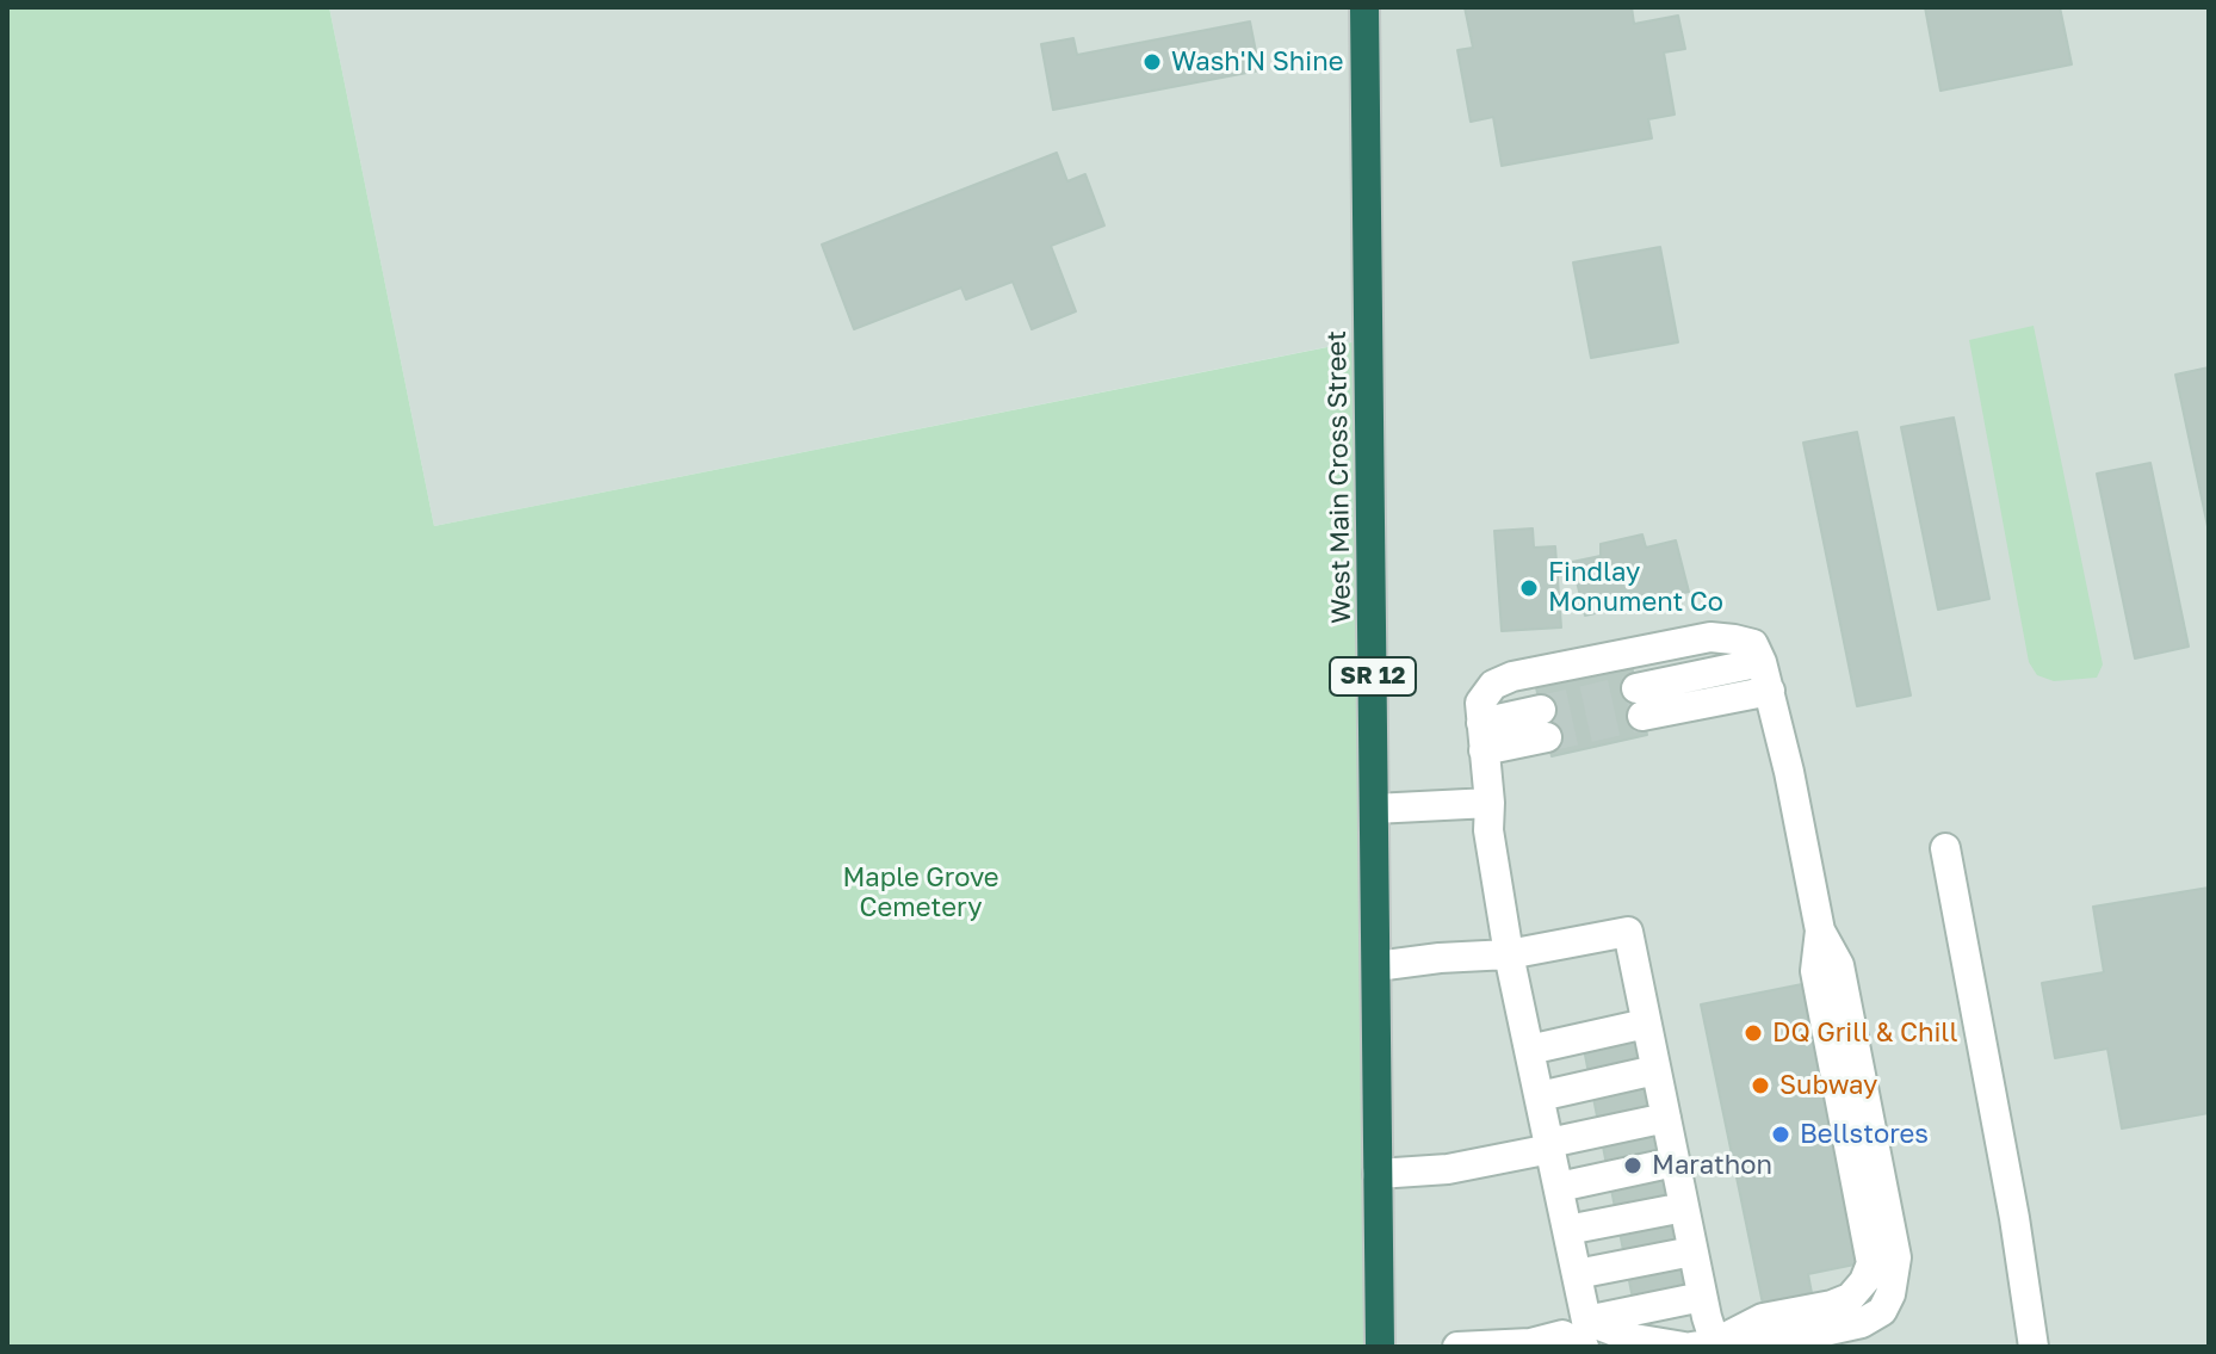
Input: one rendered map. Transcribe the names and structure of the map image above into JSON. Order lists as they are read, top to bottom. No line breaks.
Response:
{"streets":{"highway":["West Main Cross Street","SR 12"]},"parks":["Maple Grove Cemetery"],"places":["Wash'N Shine","Findlay Monument Co","DQ Grill & Chill","Subway","Bellstores","Marathon"]}
